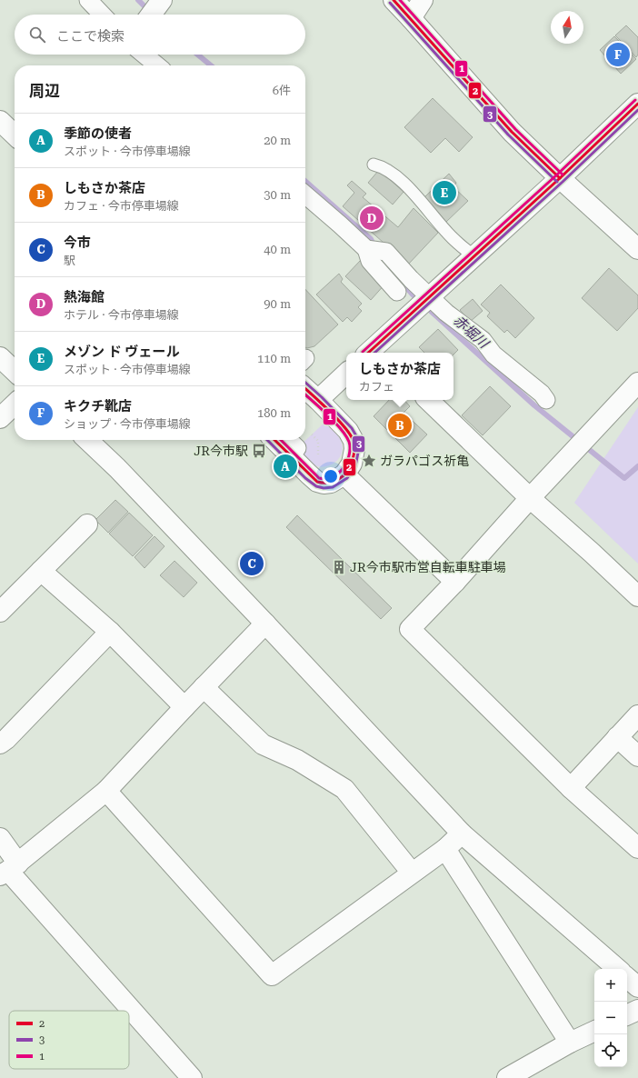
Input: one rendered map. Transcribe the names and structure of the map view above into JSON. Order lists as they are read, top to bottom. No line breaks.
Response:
{"water":["赤堀川"],"places":{"bus stop":["JR今市駅"],"place":["ガラパゴス祈亀"],"building":["JR今市駅市営自転車駐車場"]},"lines":["transit line 2","transit line 1","transit line 3"],"legend":["2","3","1"],"north":"top","page":{"search":"ここで検索","pins":["F","E","D","B","A","C"],"heading":["周辺","6件"],"list":[{"mark":"A","name":"季節の使者","note":"スポット · 今市停車場線","value":"20 m"},{"mark":"B","name":"しもさか茶店","note":"カフェ · 今市停車場線","value":"30 m"},{"mark":"C","name":"今市","note":"駅","value":"40 m"},{"mark":"D","name":"熱海館","note":"ホテル · 今市停車場線","value":"90 m"},{"mark":"E","name":"メゾン ド ヴェール","note":"スポット · 今市停車場線","value":"110 m"},{"mark":"F","name":"キクチ靴店","note":"ショップ · 今市停車場線","value":"180 m"}],"popup":["しもさか茶店","カフェ"],"map_buttons":["+","−"]}}
